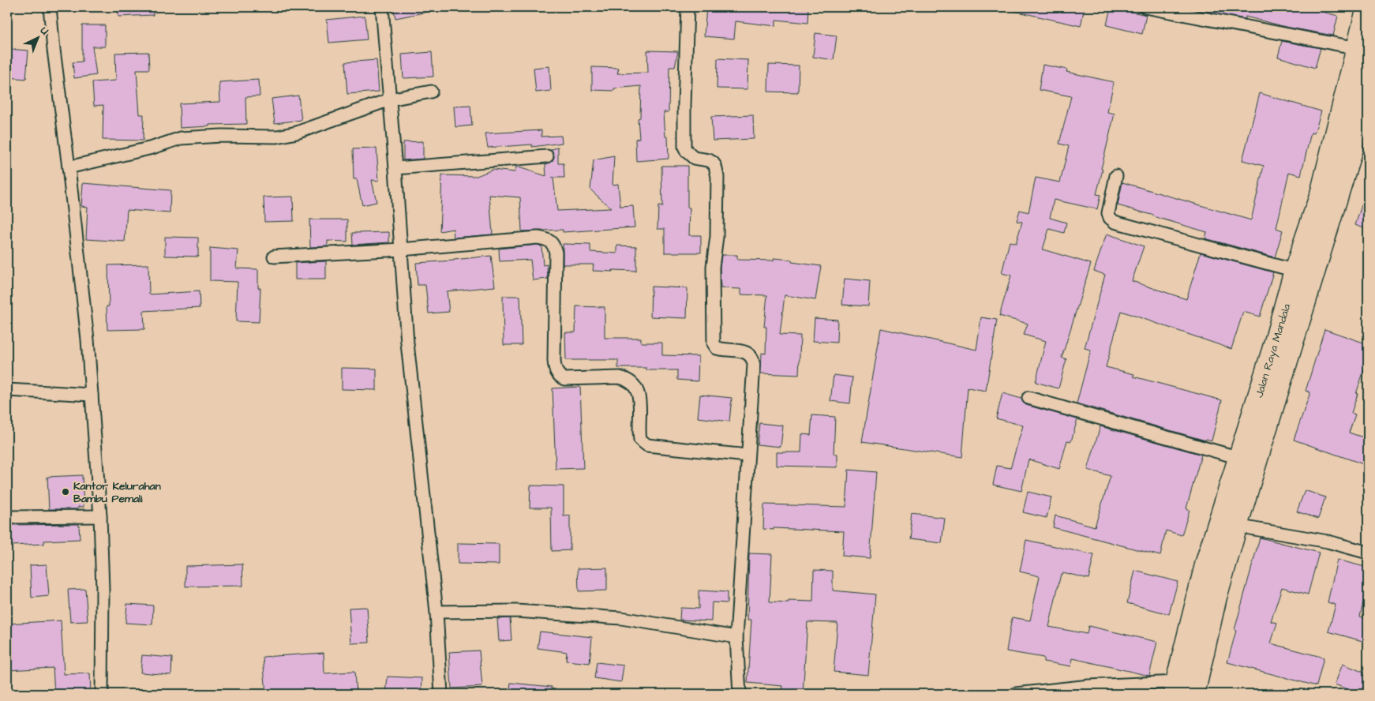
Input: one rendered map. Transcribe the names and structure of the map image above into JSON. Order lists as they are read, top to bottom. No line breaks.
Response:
{"streets":{"highway":["Jalan Raya Mandala"]},"places":["Kantor Kelurahan Bambu Pemali"],"north":"top right"}
